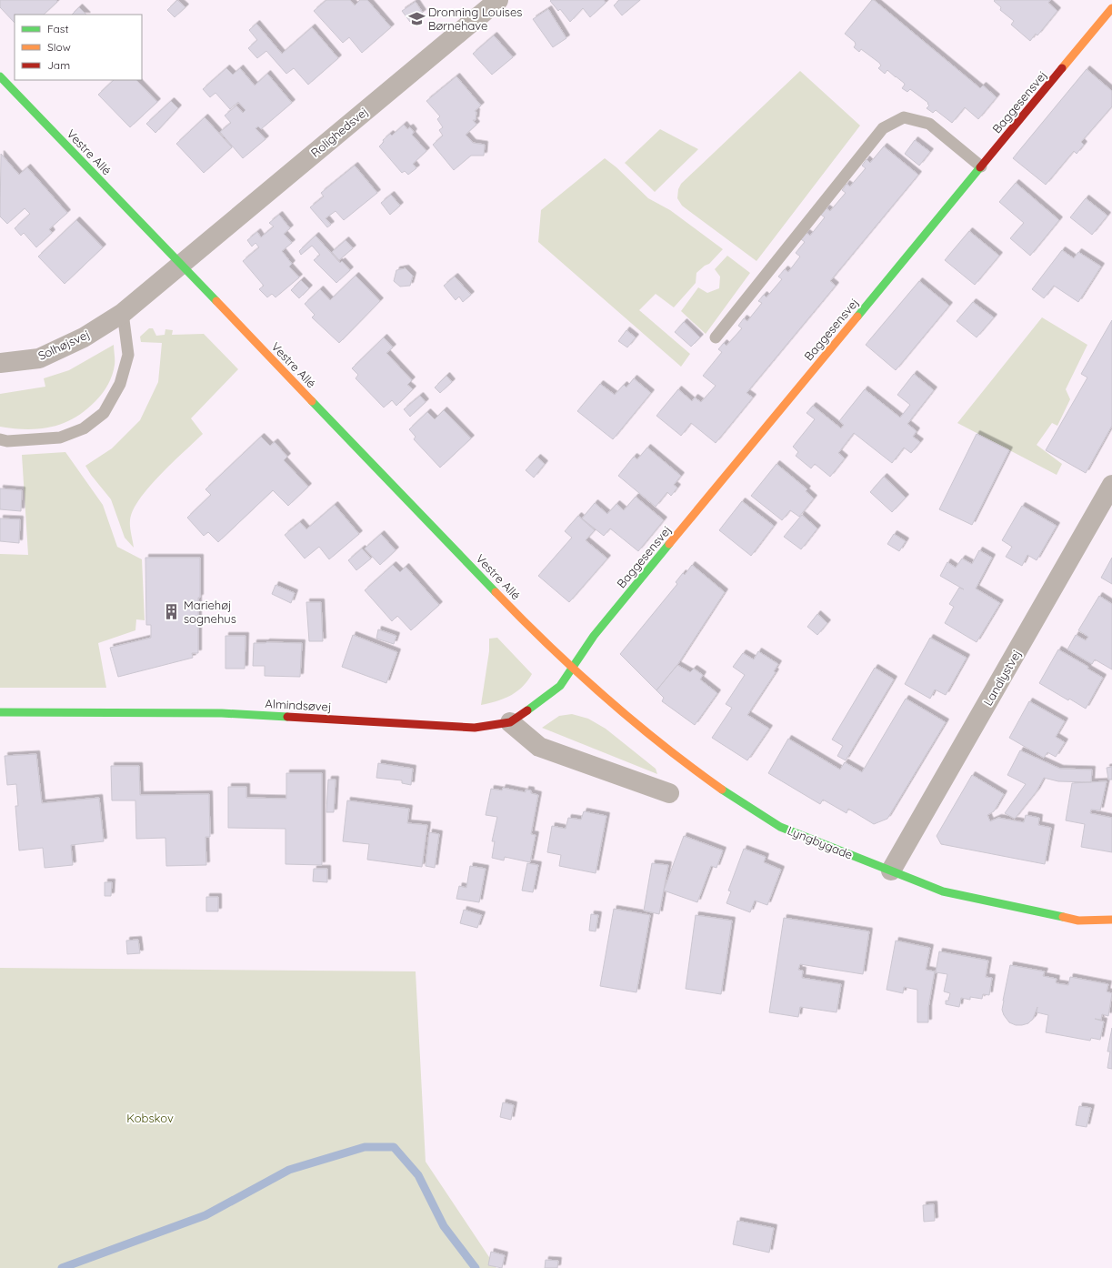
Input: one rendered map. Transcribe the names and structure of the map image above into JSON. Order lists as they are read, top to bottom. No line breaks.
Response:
{"streets":{"street":["Baggesensvej","Rolighedsvej","Vestre Allé","Solhøjsvej","Landlystvej","Almindsøvej","Lyngbygade"]},"crossings":[["Baggesensvej","Vestre Allé"],["Baggesensvej","Almindsøvej"],["Baggesensvej","Lyngbygade"],["Rolighedsvej","Vestre Allé"],["Rolighedsvej","Solhøjsvej"],["Vestre Allé","Solhøjsvej"],["Vestre Allé","Almindsøvej"],["Vestre Allé","Lyngbygade"],["Landlystvej","Lyngbygade"],["Almindsøvej","Lyngbygade"]],"parks":["Kobskov"],"places":{"school or university":["Dronning Louises Børnehave"],"building":["Mariehøj sognehus"]},"legend":["Fast","Slow","Jam"]}
